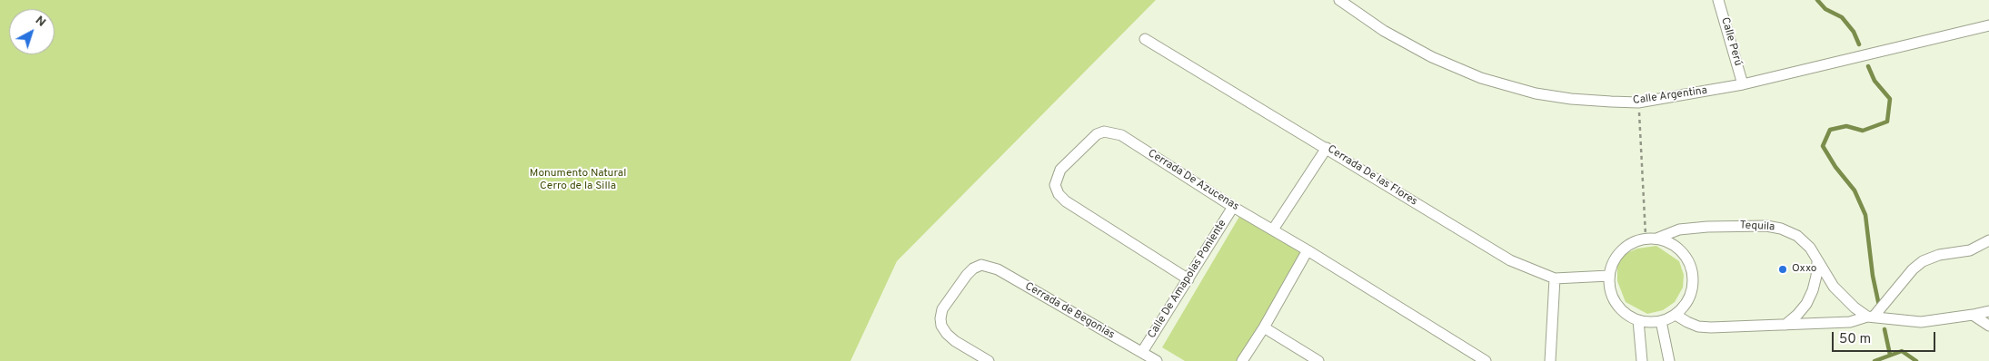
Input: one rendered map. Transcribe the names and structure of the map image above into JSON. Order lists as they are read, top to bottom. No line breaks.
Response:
{"streets":{"street":["Calle Perú","Calle Argentina","Cerrada De las Flores","Cerrada De Azucenas","Tequila","Calle De Amapolas Poniente","Cerrada de Begonias"]},"crossings":[["Calle Perú","Calle Argentina"],["Cerrada De las Flores","Tequila"],["Cerrada De Azucenas","Calle De Amapolas Poniente"],["Calle De Amapolas Poniente","Cerrada de Begonias"]],"parks":["Monumento Natural Cerro de la Silla"],"places":["Oxxo"],"scale_bar":"50 m","north":"top right"}
